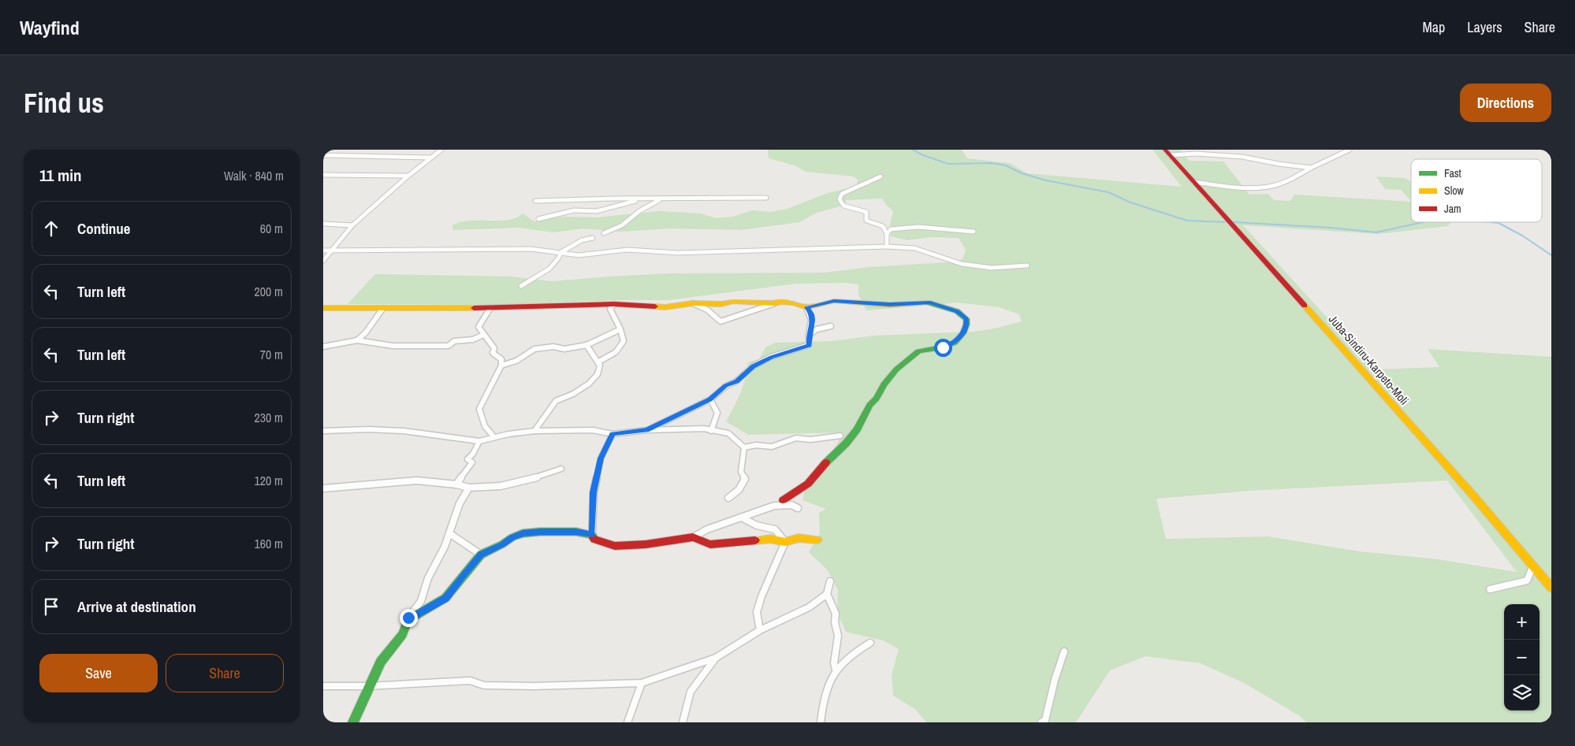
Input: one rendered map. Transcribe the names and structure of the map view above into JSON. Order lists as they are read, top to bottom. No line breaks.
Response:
{"streets":{"street":["Juba-Sindiru-Karpeto-Moli"]},"legend":["Fast","Slow","Jam"],"page":{"header":"Wayfind","nav":["Map","Layers","Share"],"buttons":["Directions",["Save","Share"]],"title":"Find us","heading":["11 min","Walk · 840 m"],"list":[["Continue","60 m"],["Turn left","200 m"],["Turn left","70 m"],["Turn right","230 m"],["Turn left","120 m"],["Turn right","160 m"],"Arrive at destination"],"map_buttons":["+","−"]}}
